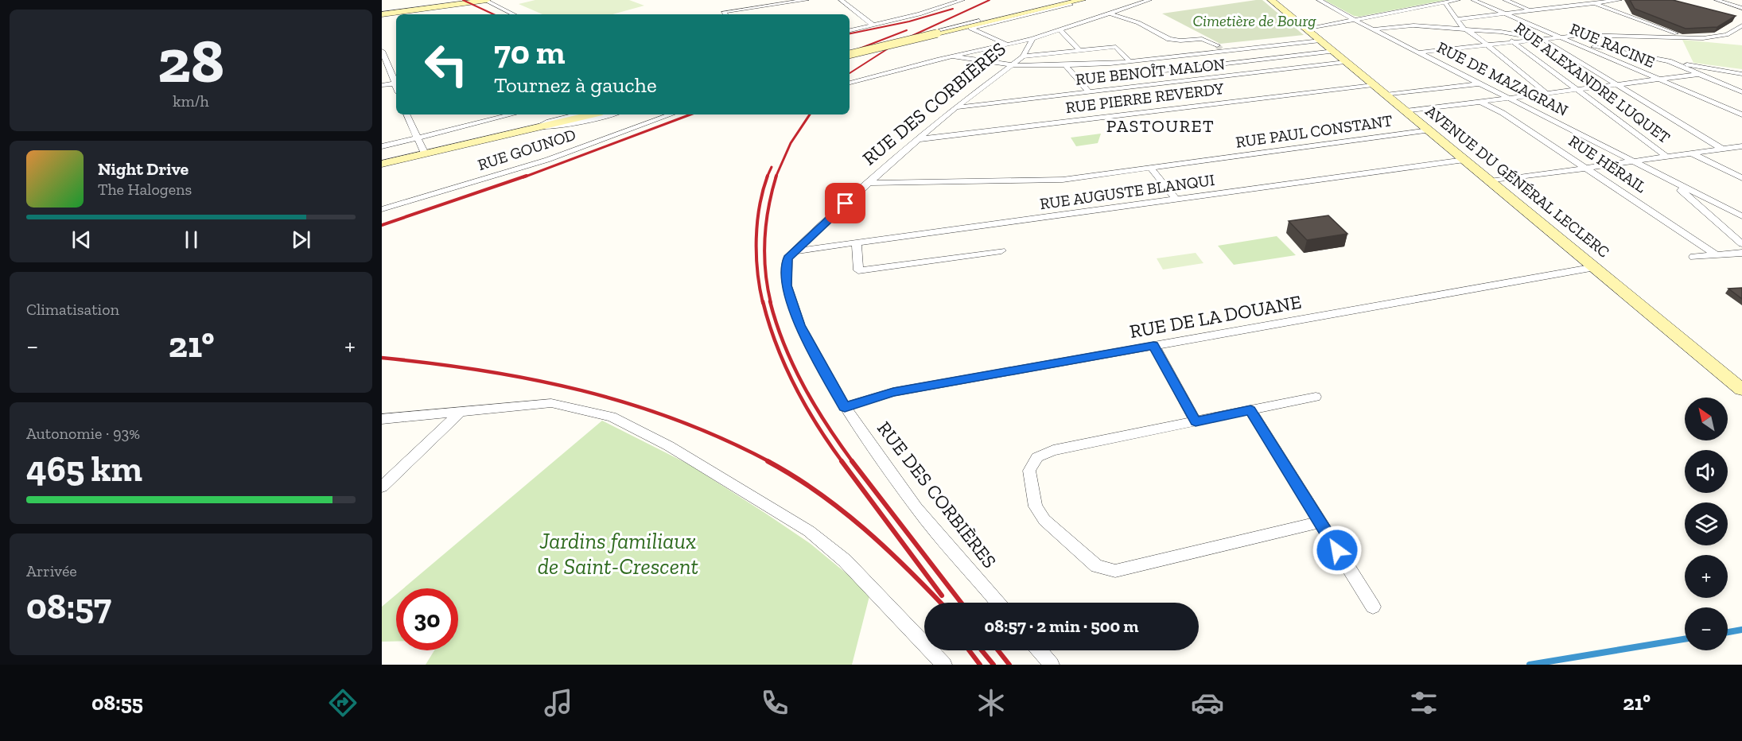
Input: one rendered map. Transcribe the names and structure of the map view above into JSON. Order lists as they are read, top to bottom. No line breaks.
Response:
{"streets":{"main road":["AVENUE DU GÉNÉRAL LECLERC"],"street":["RUE RACINE","RUE BENOÎT MALON","RUE DE MAZAGRAN","RUE ALEXANDRE LUQUET","RUE PIERRE REVERDY","RUE DES CORBIÈRES","RUE PAUL CONSTANT","RUE GOUNOD","RUE HÉRAIL","RUE AUGUSTE BLANQUI","RUE DE LA DOUANE"]},"crossings":[["RUE BENOÎT MALON","RUE DES CORBIÈRES"],["RUE BENOÎT MALON","AVENUE DU GÉNÉRAL LECLERC"],["RUE PIERRE REVERDY","RUE DES CORBIÈRES"],["RUE PIERRE REVERDY","AVENUE DU GÉNÉRAL LECLERC"],["RUE DES CORBIÈRES","RUE PAUL CONSTANT"],["RUE DES CORBIÈRES","RUE AUGUSTE BLANQUI"],["RUE DES CORBIÈRES","RUE DE LA DOUANE"],["RUE PAUL CONSTANT","AVENUE DU GÉNÉRAL LECLERC"],["AVENUE DU GÉNÉRAL LECLERC","RUE AUGUSTE BLANQUI"],["AVENUE DU GÉNÉRAL LECLERC","RUE DE LA DOUANE"]],"districts":["PASTOURET"],"parks":["Cimetière de Bourg","Jardins familiaux de Saint-Crescent"],"north":"top left","page":{"tile":[["28","km/h"],"Climatisation",["Autonomie · 93%","465 km"],["Arrivée","08:57"]],"turn":["70 m","Tournez à gauche"],"song":["Night Drive","The Halogens"],"heat":["−","21°","+"],"map_buttons":["+","−"],"limit":"30","trip":"08:57 · 2 min · 500 m","tabs":["08:55","21°"]}}
